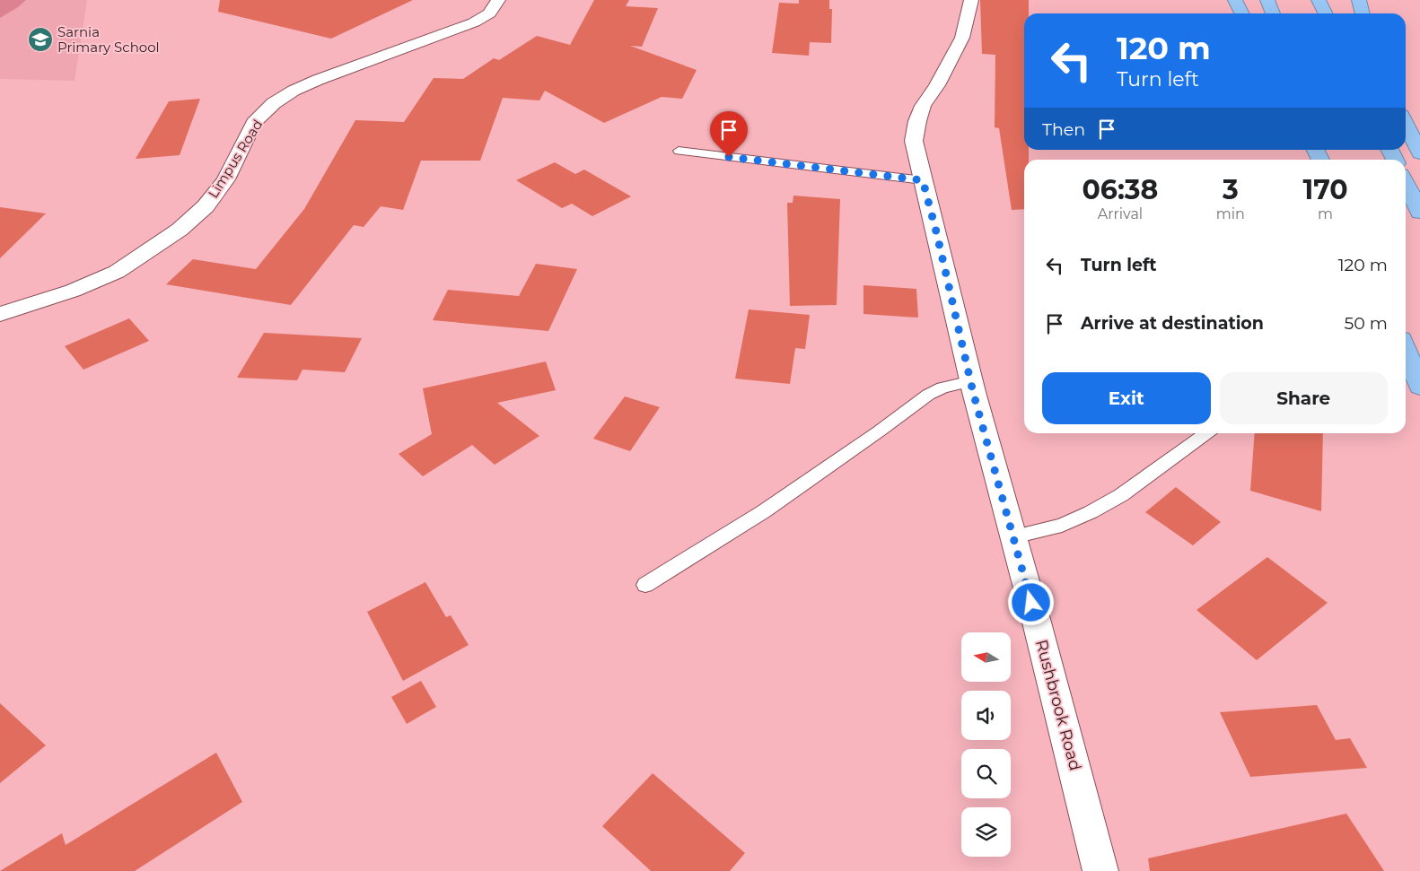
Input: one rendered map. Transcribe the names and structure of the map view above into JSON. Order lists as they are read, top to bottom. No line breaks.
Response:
{"streets":{"street":["Limpus Road","Rushbrook Road"]},"places":{"school or university":["Sarnia Primary School"]},"north":"left","page":{"turn":["120 m","Turn left"],"then":"Then","eta":["06:38","Arrival","3","min","170","m"],"list":[{"name":"Turn left","value":"120 m"},{"name":"Arrive at destination","value":"50 m"}],"buttons":["Exit","Share"]}}
